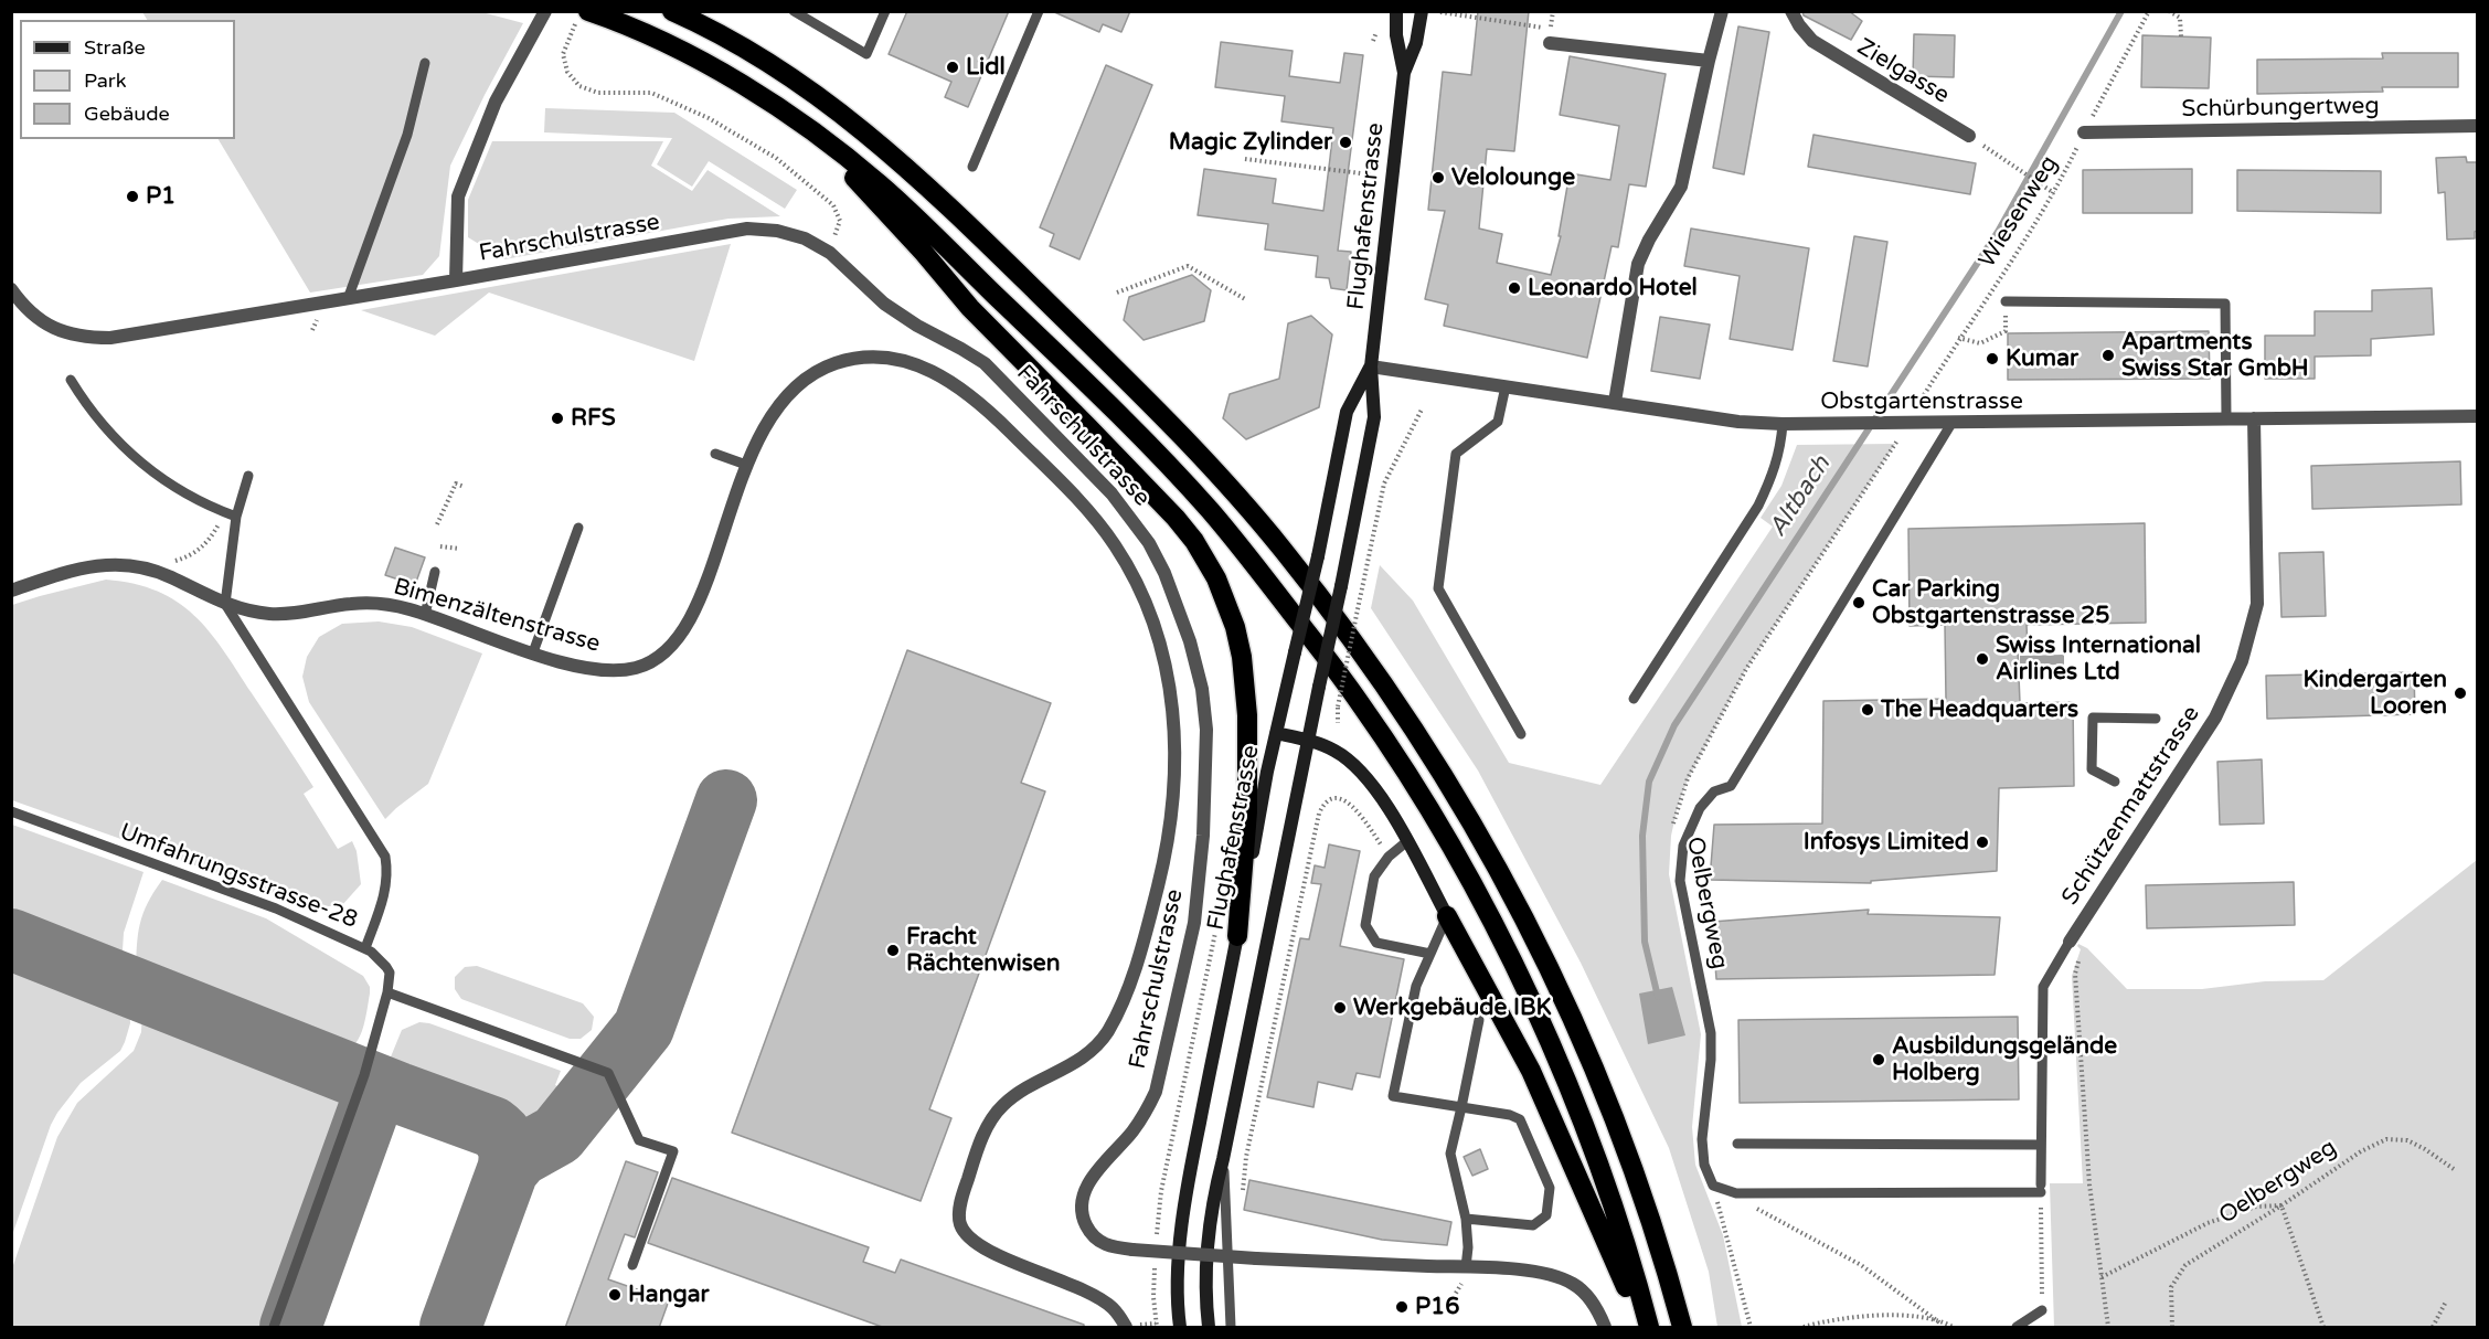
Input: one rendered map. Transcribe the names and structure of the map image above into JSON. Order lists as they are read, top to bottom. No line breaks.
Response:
{"streets":{"main road":["Flughafenstrasse"],"street":["Zielgasse","Schürbungertweg","Fahrschulstrasse","Obstgartenstrasse","Bimenzältenstrasse","Schützenmattstrasse"],"lane":["Umfahrungsstrasse-28","Oelbergweg"],"path":["Wiesenweg"]},"crossings":[["Schürbungertweg","Wiesenweg"],["Wiesenweg","Obstgartenstrasse"],["Wiesenweg","Oelbergweg"],["Flughafenstrasse","Obstgartenstrasse"],["Obstgartenstrasse","Schützenmattstrasse"],["Obstgartenstrasse","Oelbergweg"]],"water":["Altbach"],"places":["Lidl","Magic Zylinder","Velolounge","P1","Leonardo Hotel","Apartments Swiss Star GmbH","Kumar","RFS","Car Parking Obstgartenstrasse 25","Swiss International Airlines Ltd","Kindergarten Looren","The Headquarters","Infosys Limited","Fracht Rächtenwisen","Werkgebäude IBK","Ausbildungsgelände Holberg","Hangar","P16"],"legend":["Straße","Park","Gebäude"]}
